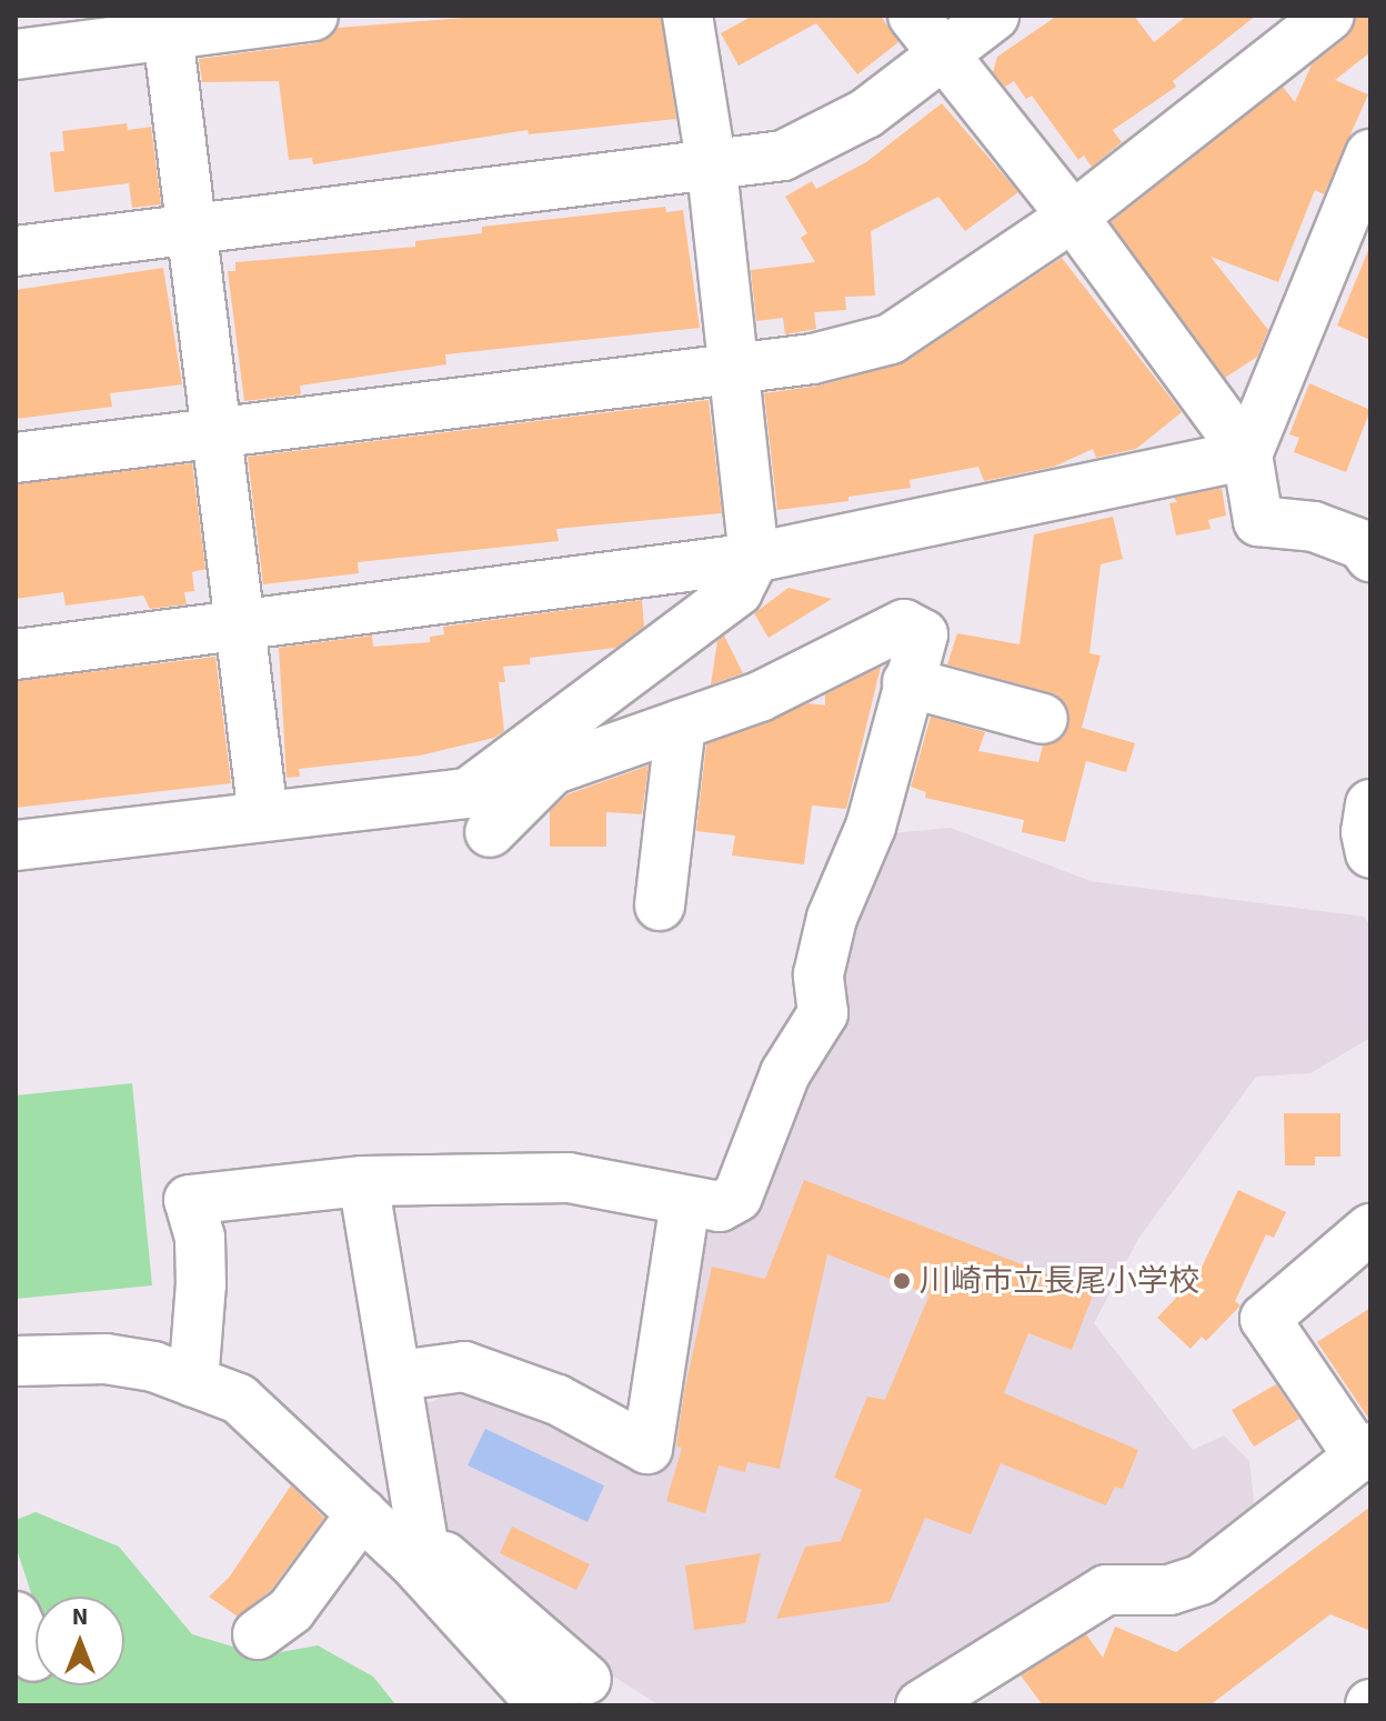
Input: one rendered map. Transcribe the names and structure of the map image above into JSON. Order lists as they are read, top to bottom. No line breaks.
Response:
{"places":["川崎市立長尾小学校"],"north":"top"}
